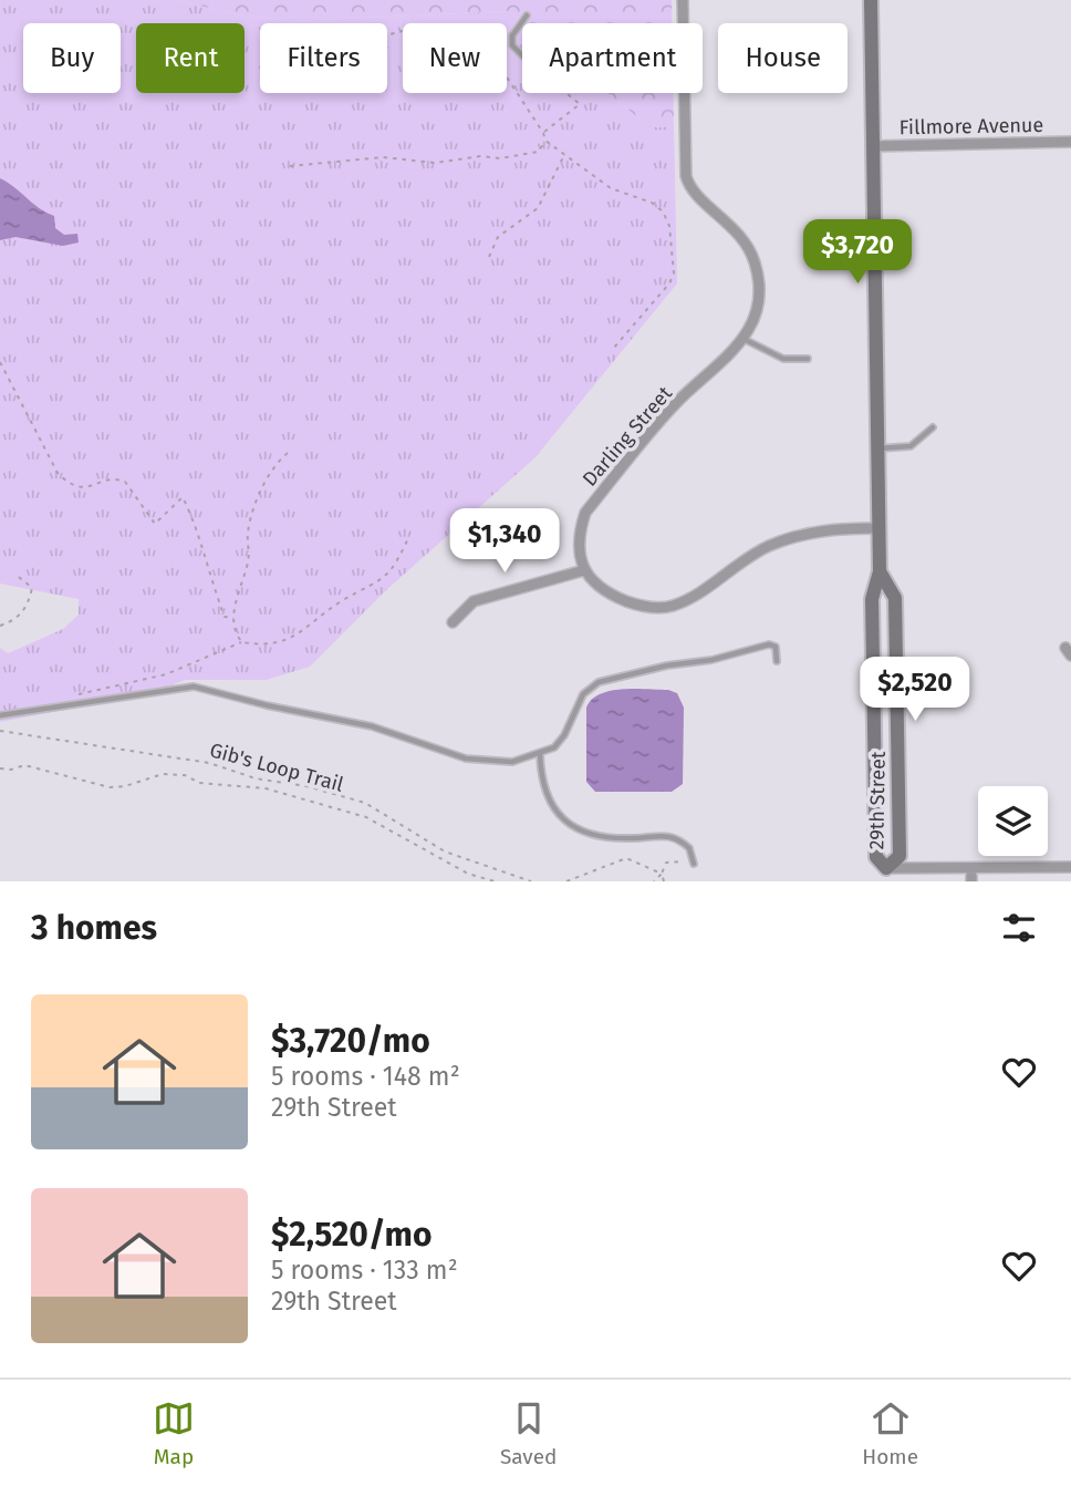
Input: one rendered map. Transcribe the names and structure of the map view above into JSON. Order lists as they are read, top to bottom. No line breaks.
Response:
{"streets":{"street":["Fillmore Avenue","Darling Street","29th Street"],"path":["Gib's Loop Trail"]},"crossings":[["Fillmore Avenue","29th Street"]],"page":{"chip":["Buy","Rent","Filters","New","Apartment","House"],"price":["$3,720","$1,340","$2,520"],"heading":"3 homes","list":[{"name":"$3,720/mo","note":"5 rooms · 148 m² · 29th Street"},{"name":"$2,520/mo","note":"5 rooms · 133 m² · 29th Street"}],"tabs":["Map","Saved","Home"]}}
